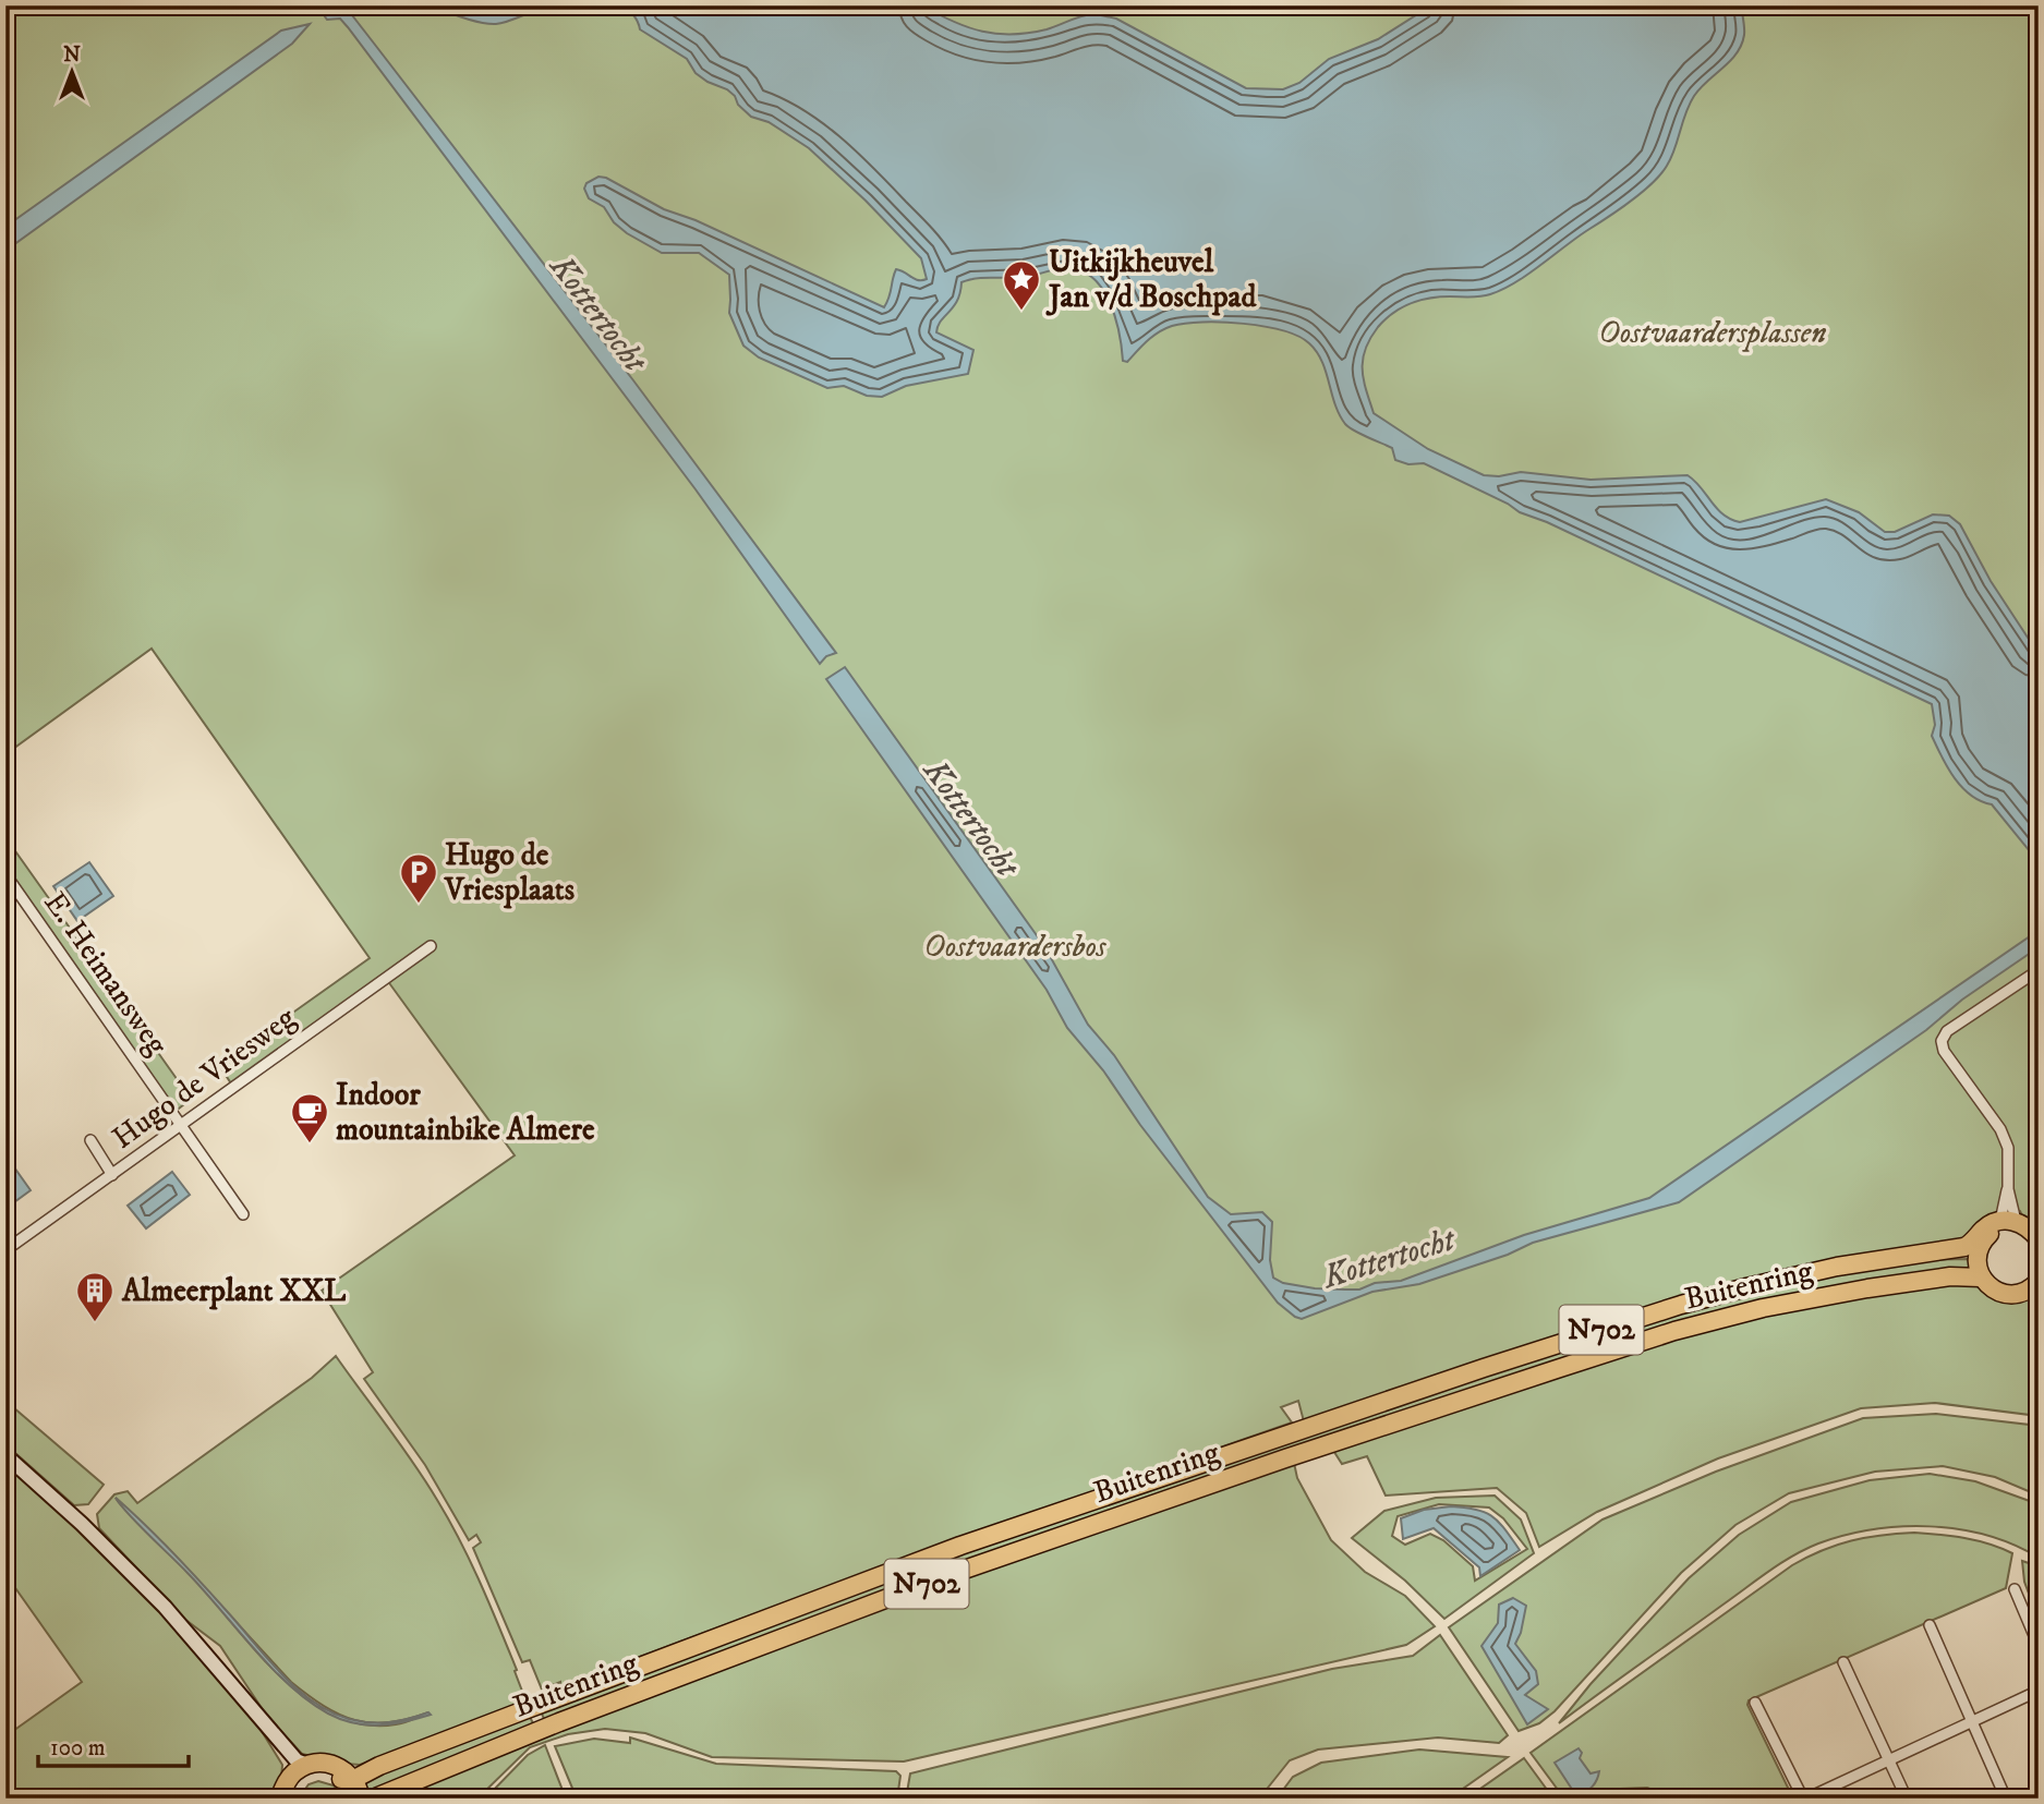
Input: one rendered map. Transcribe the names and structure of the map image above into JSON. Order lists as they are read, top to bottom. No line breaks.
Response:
{"streets":{"highway":["Buitenring","N702"],"street":["E. Heimansweg","Hugo de Vriesweg"]},"crossings":[["E. Heimansweg","Hugo de Vriesweg"],["Buitenring","N702"]],"water":["Kottertocht"],"parks":["Oostvaardersplassen","Oostvaardersbos"],"places":{"place":["Uitkijkheuvel Jan v/d Boschpad"],"parking":["Hugo de Vriesplaats"],"cafe":["Indoor mountainbike Almere"],"building":["Almeerplant XXL"]},"scale_bar":"100 m","north":"top"}
